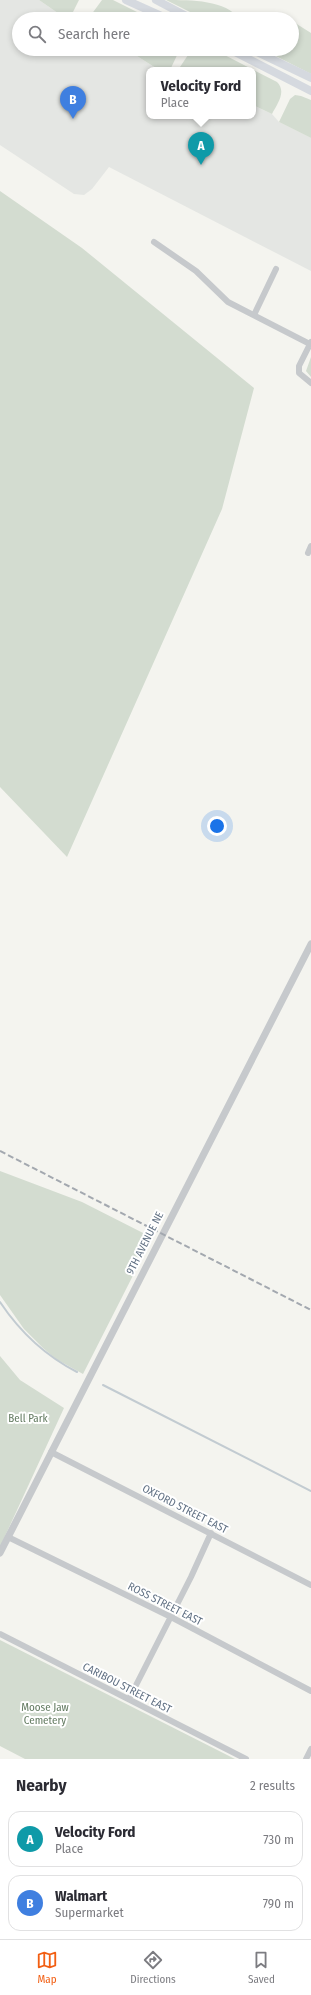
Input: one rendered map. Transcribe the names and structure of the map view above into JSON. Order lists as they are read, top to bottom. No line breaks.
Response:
{"streets":{"street":["9TH AVENUE NE","OXFORD STREET EAST","ROSS STREET EAST","CARIBOU STREET EAST"]},"crossings":[["9TH AVENUE NE","OXFORD STREET EAST"],["9TH AVENUE NE","ROSS STREET EAST"]],"parks":["Bell Park","Moose Jaw Cemetery"],"page":{"search":"Search here","popup":["Velocity Ford","Place"],"pins":["B","A"],"heading":["Nearby","2 results"],"list":[{"mark":"A","name":"Velocity Ford","note":"Place","value":"730 m"},{"mark":"B","name":"Walmart","note":"Supermarket","value":"790 m"}],"nav":["Map","Directions","Saved"]}}
